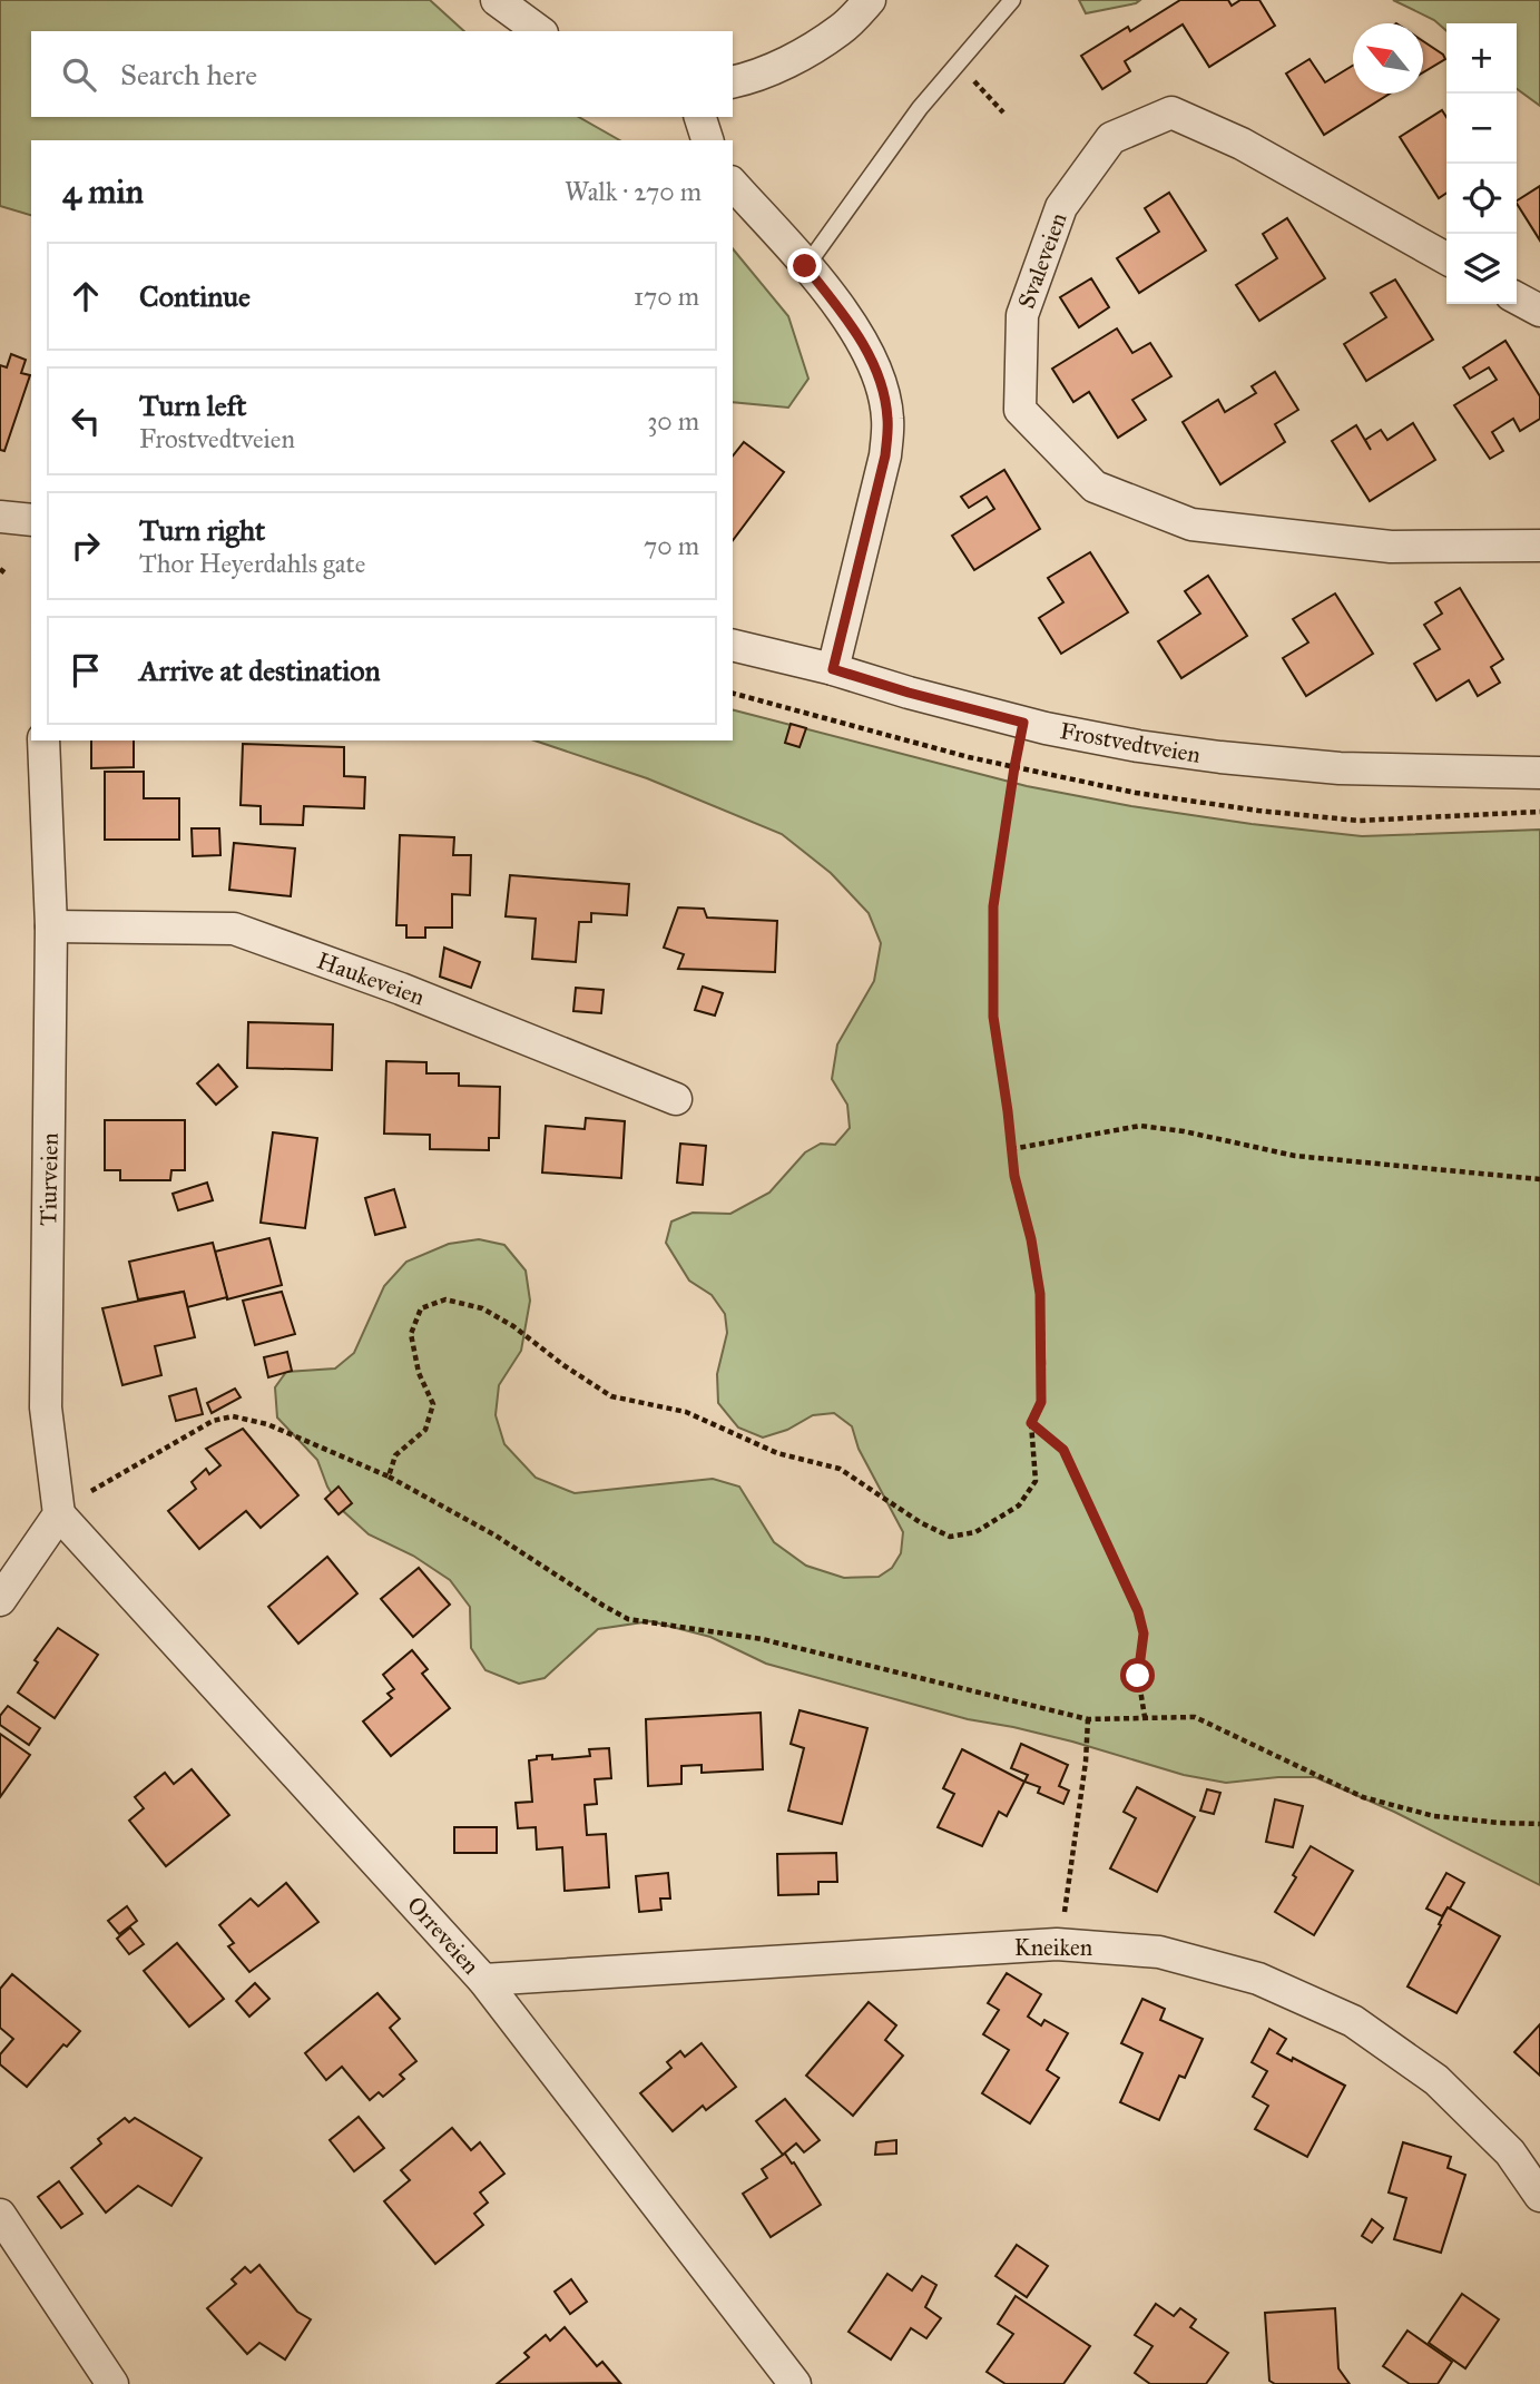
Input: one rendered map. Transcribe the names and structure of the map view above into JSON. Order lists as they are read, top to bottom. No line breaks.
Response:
{"streets":{"street":["Svaleveien","Frostvedtveien","Haukeveien","Tiurveien","Orreveien","Kneiken"]},"crossings":[["Haukeveien","Tiurveien"],["Tiurveien","Orreveien"],["Orreveien","Kneiken"]],"north":"top left","page":{"map_buttons":["+","−"],"search":"Search here","heading":["4 min","Walk · 270 m"],"list":[["Continue","170 m"],["Turn left","Frostvedtveien","30 m"],["Turn right","Thor Heyerdahls gate","70 m"],"Arrive at destination"]}}
